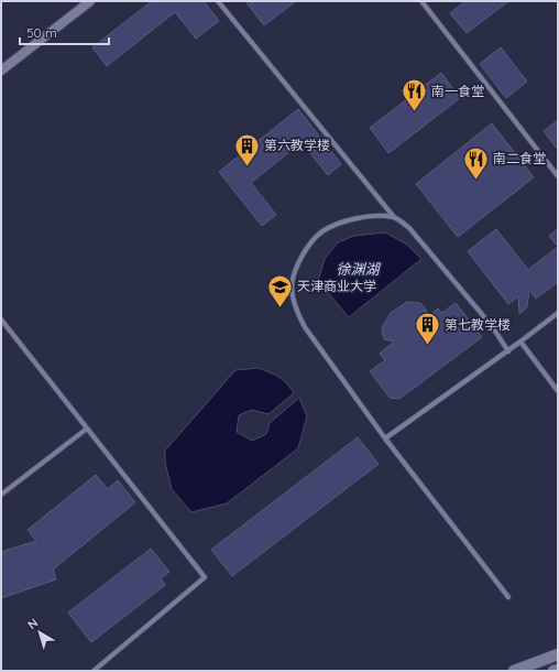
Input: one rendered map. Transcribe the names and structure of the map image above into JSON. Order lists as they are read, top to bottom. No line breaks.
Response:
{"water":["徐渊湖"],"places":{"restaurant":["南一食堂","南二食堂"],"building":["第六教学楼","第七教学楼"],"school or university":["天津商业大学"]},"scale_bar":"50 m","north":"top left"}
